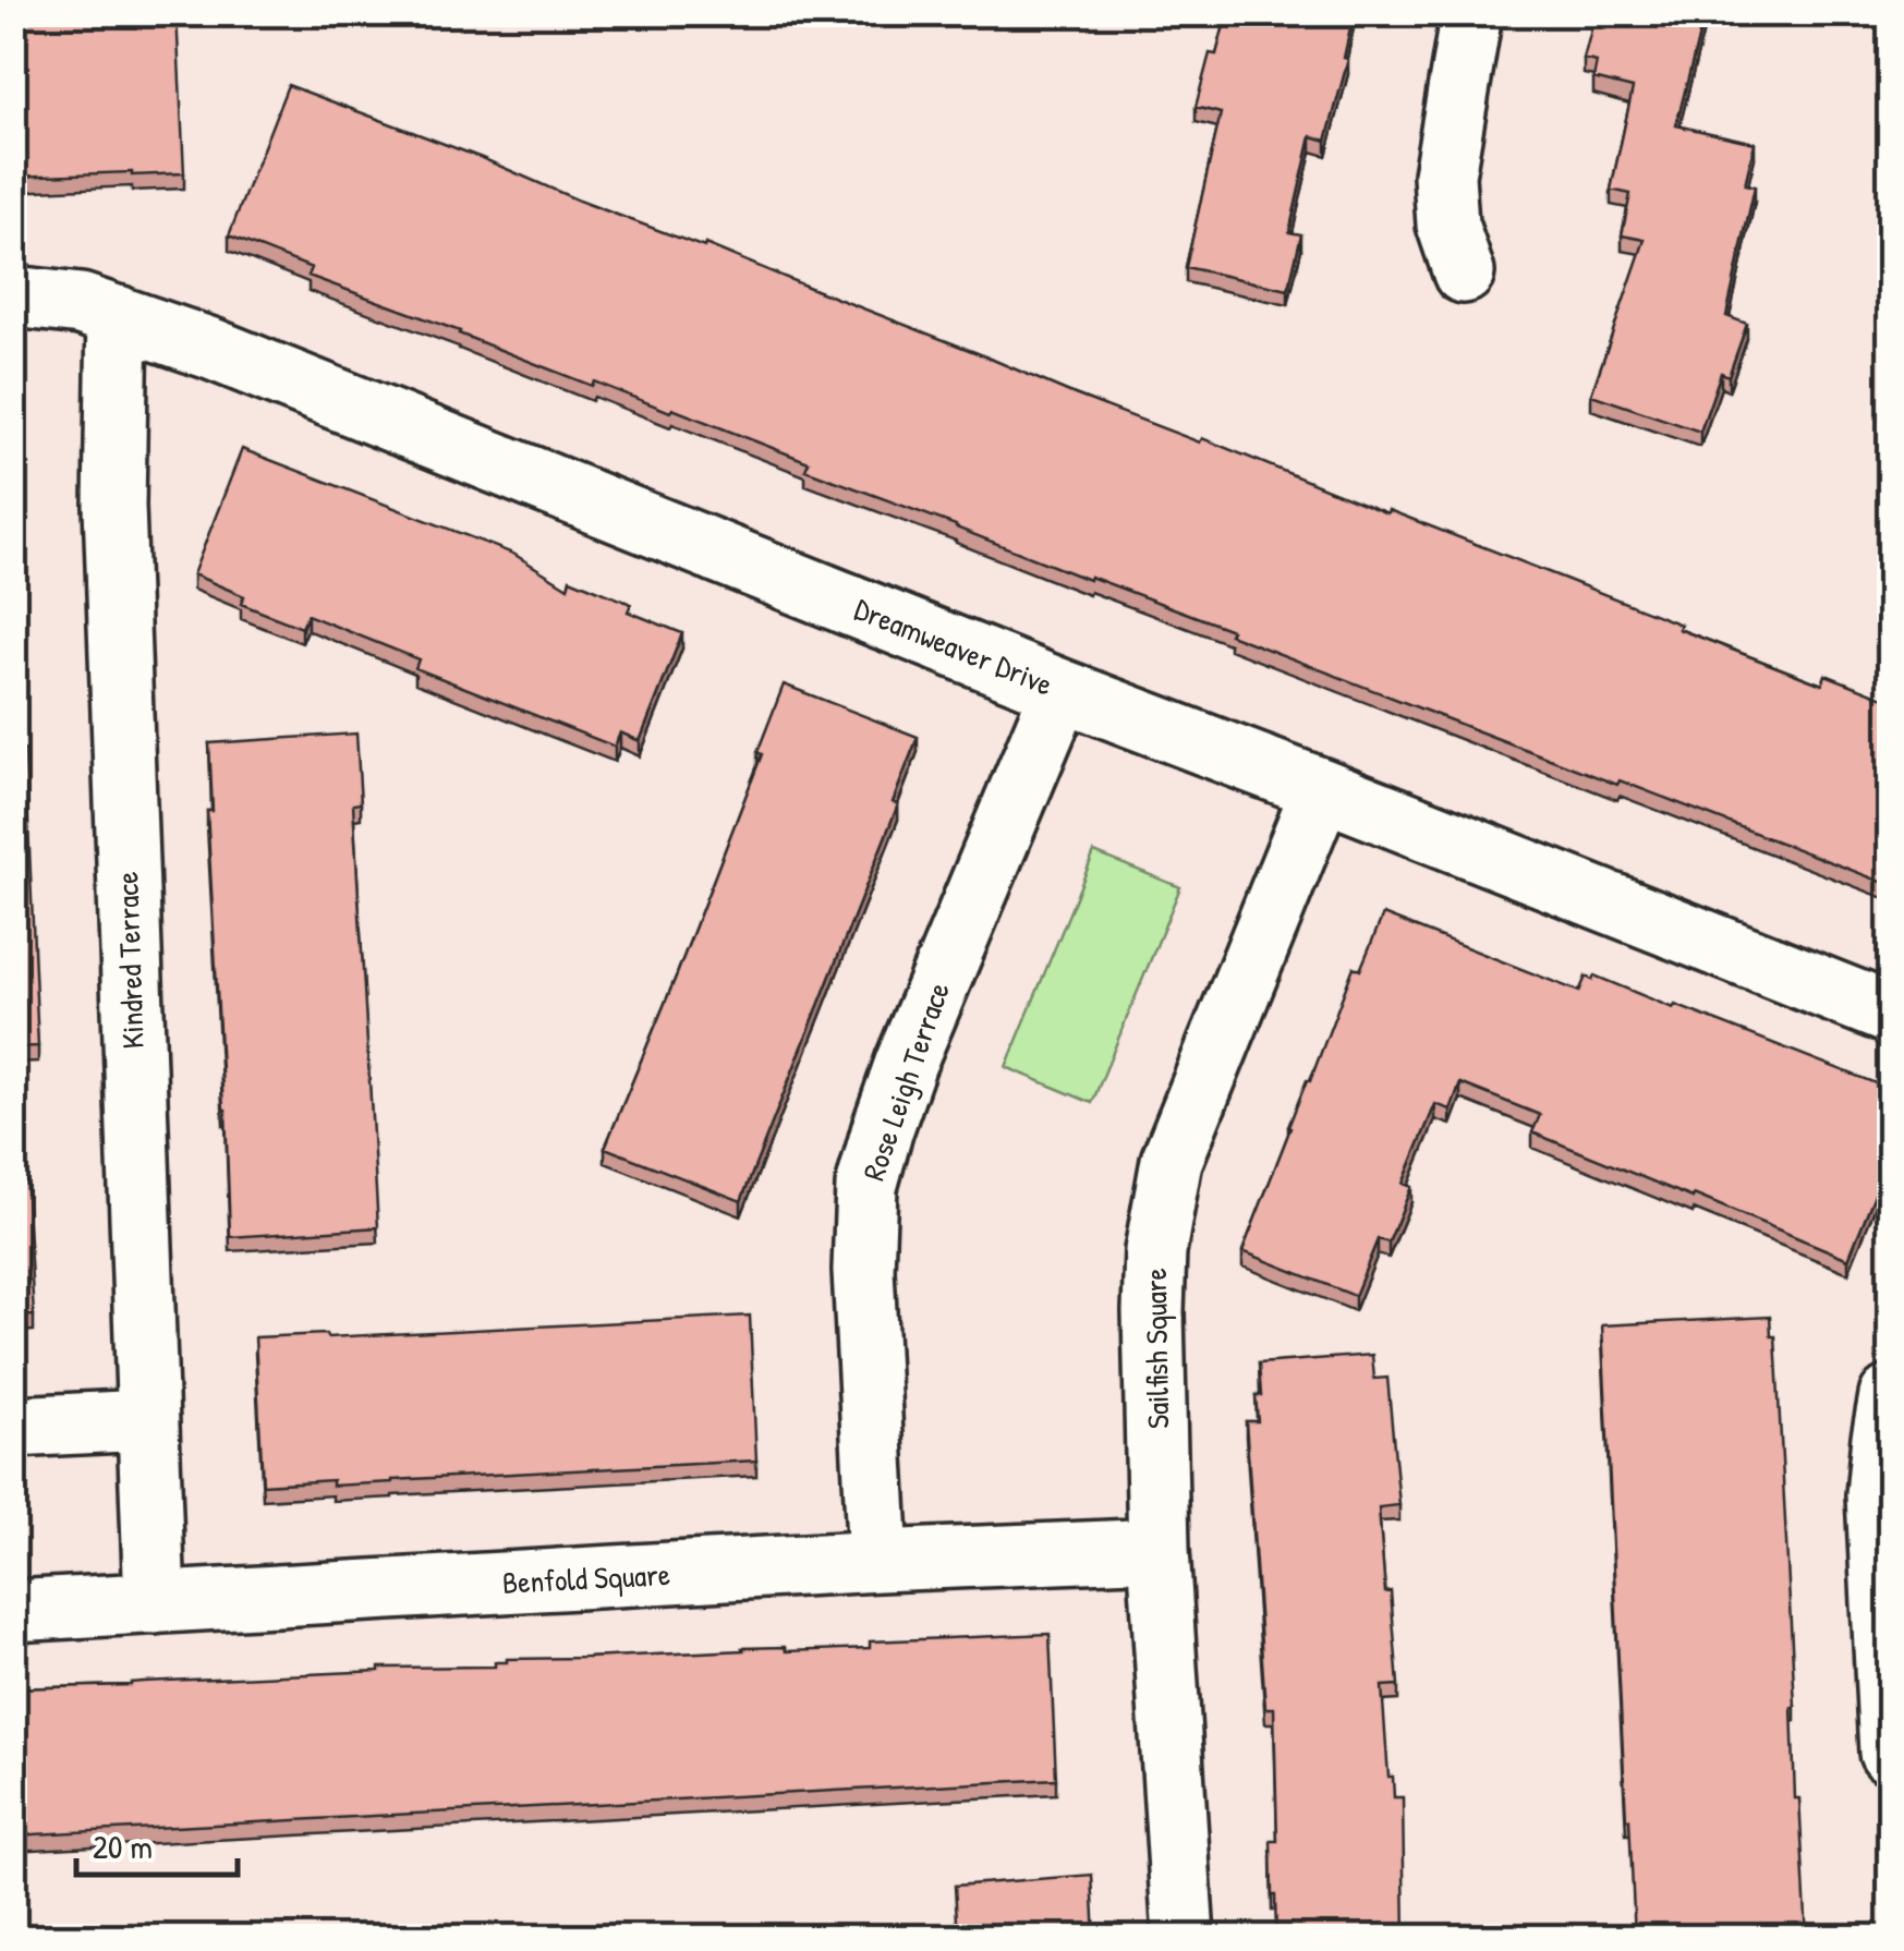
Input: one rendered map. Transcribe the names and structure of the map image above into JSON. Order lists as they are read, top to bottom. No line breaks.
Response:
{"streets":{"street":["Dreamweaver Drive","Kindred Terrace","Rose Leigh Terrace","Sailfish Square","Benfold Square"]},"crossings":[["Dreamweaver Drive","Kindred Terrace"],["Dreamweaver Drive","Rose Leigh Terrace"],["Dreamweaver Drive","Sailfish Square"],["Kindred Terrace","Benfold Square"],["Rose Leigh Terrace","Benfold Square"],["Sailfish Square","Benfold Square"]],"scale_bar":"20 m"}
